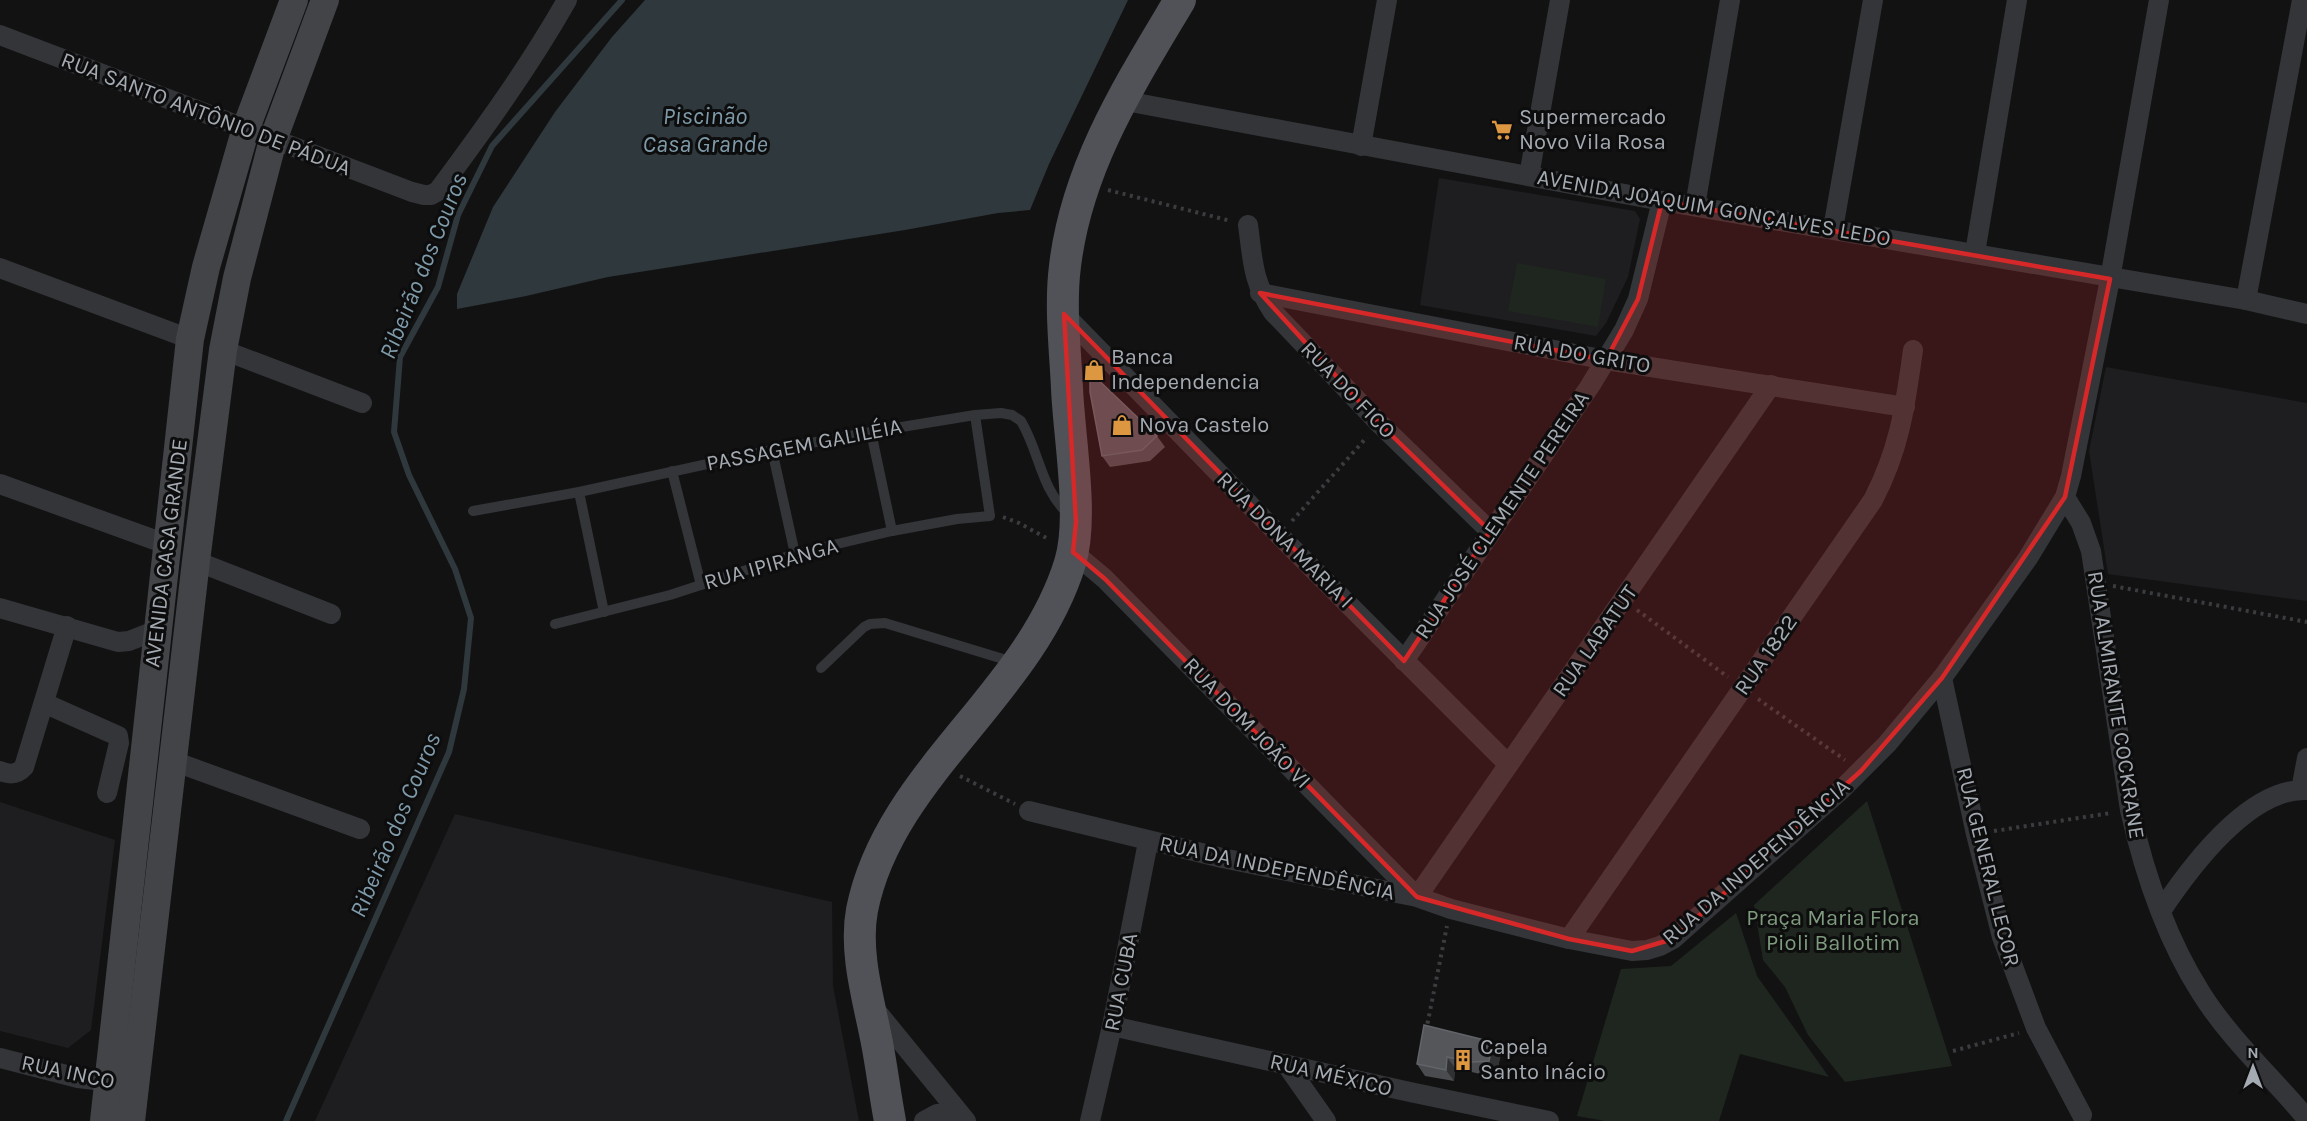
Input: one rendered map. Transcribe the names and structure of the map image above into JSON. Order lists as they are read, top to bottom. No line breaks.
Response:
{"streets":{"main road":["AVENIDA CASA GRANDE"],"street":["RUA SANTO ANTÔNIO DE PÁDUA","AVENIDA JOAQUIM GONÇALVES LEDO","RUA DO GRITO","RUA DO FICO","RUA JOSÉ CLEMENTE PEREIRA","RUA DONA MARIA I","RUA LABATUT","RUA 1822","RUA ALMIRANTE COCKRANE","RUA DOM JOÃO VI","RUA DA INDEPENDÊNCIA","RUA GENERAL LECOR","RUA CUBA","RUA INCO","RUA MÉXICO"],"lane":["PASSAGEM GALILÉIA","RUA IPIRANGA"]},"crossings":[["RUA SANTO ANTÔNIO DE PÁDUA","AVENIDA CASA GRANDE"],["AVENIDA JOAQUIM GONÇALVES LEDO","RUA JOSÉ CLEMENTE PEREIRA"],["AVENIDA JOAQUIM GONÇALVES LEDO","RUA DA INDEPENDÊNCIA"],["RUA DO GRITO","RUA DO FICO"],["RUA DO GRITO","RUA JOSÉ CLEMENTE PEREIRA"],["RUA DO GRITO","RUA LABATUT"],["RUA DO GRITO","RUA 1822"],["RUA DO FICO","RUA JOSÉ CLEMENTE PEREIRA"],["PASSAGEM GALILÉIA","RUA DOM JOÃO VI"],["RUA JOSÉ CLEMENTE PEREIRA","RUA DONA MARIA I"],["RUA DONA MARIA I","RUA LABATUT"],["AVENIDA CASA GRANDE","RUA INCO"],["RUA LABATUT","RUA DOM JOÃO VI"],["RUA LABATUT","RUA DA INDEPENDÊNCIA"],["RUA 1822","RUA DA INDEPENDÊNCIA"],["RUA ALMIRANTE COCKRANE","RUA DA INDEPENDÊNCIA"],["RUA DOM JOÃO VI","RUA DA INDEPENDÊNCIA"],["RUA DA INDEPENDÊNCIA","RUA GENERAL LECOR"],["RUA DA INDEPENDÊNCIA","RUA CUBA"],["RUA CUBA","RUA MÉXICO"]],"water":["Piscinão Casa Grande","Ribeirão dos Couros"],"parks":["Praça Maria Flora Pioli Ballotim"],"places":{"supermarket":["Supermercado Novo Vila Rosa"],"shop":["Banca Independencia","Nova Castelo"],"building":["Capela Santo Inácio"]},"north":"top"}
